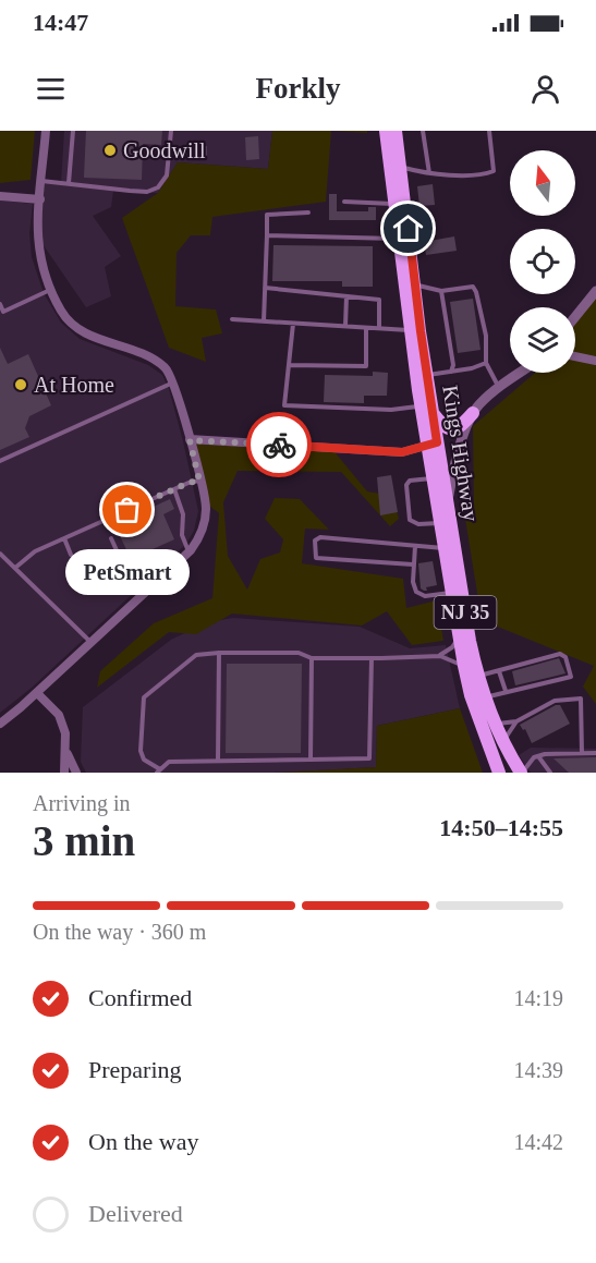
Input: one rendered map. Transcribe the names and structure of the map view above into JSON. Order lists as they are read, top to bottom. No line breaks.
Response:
{"streets":{"main road":["Kings Highway","NJ 35"]},"places":["Goodwill","At Home","PetSmart"],"north":"top","page":{"status":"14:47","header":"Forkly","bubble":"PetSmart","heading":["3 min","Arriving in","14:50–14:55"],"bar":"On the way · 360 m","list":[["Confirmed","14:19"],["Preparing","14:39"],["On the way","14:42"],"Delivered"]}}
